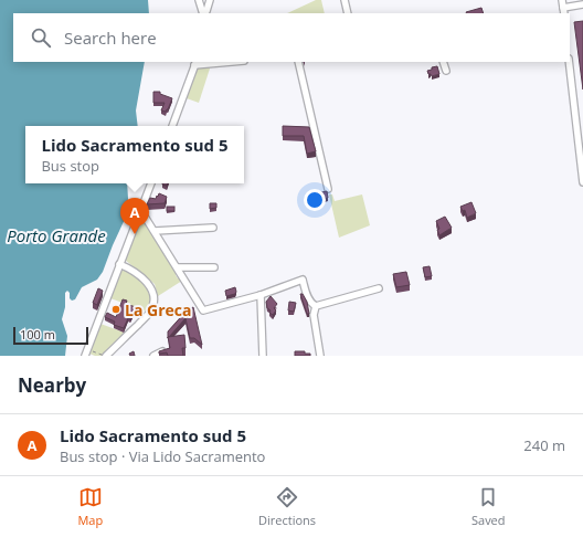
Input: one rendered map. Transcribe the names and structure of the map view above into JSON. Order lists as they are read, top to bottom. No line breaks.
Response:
{"water":["Porto Grande"],"places":["La Greca"],"scale_bar":"100 m","page":{"search":"Search here","popup":["Lido Sacramento sud 5","Bus stop"],"pins":"A","scale":"100 m","heading":"Nearby","list":[{"mark":"A","name":"Lido Sacramento sud 5","note":"Bus stop · Via Lido Sacramento","value":"240 m"}],"nav":["Map","Directions","Saved"]}}
